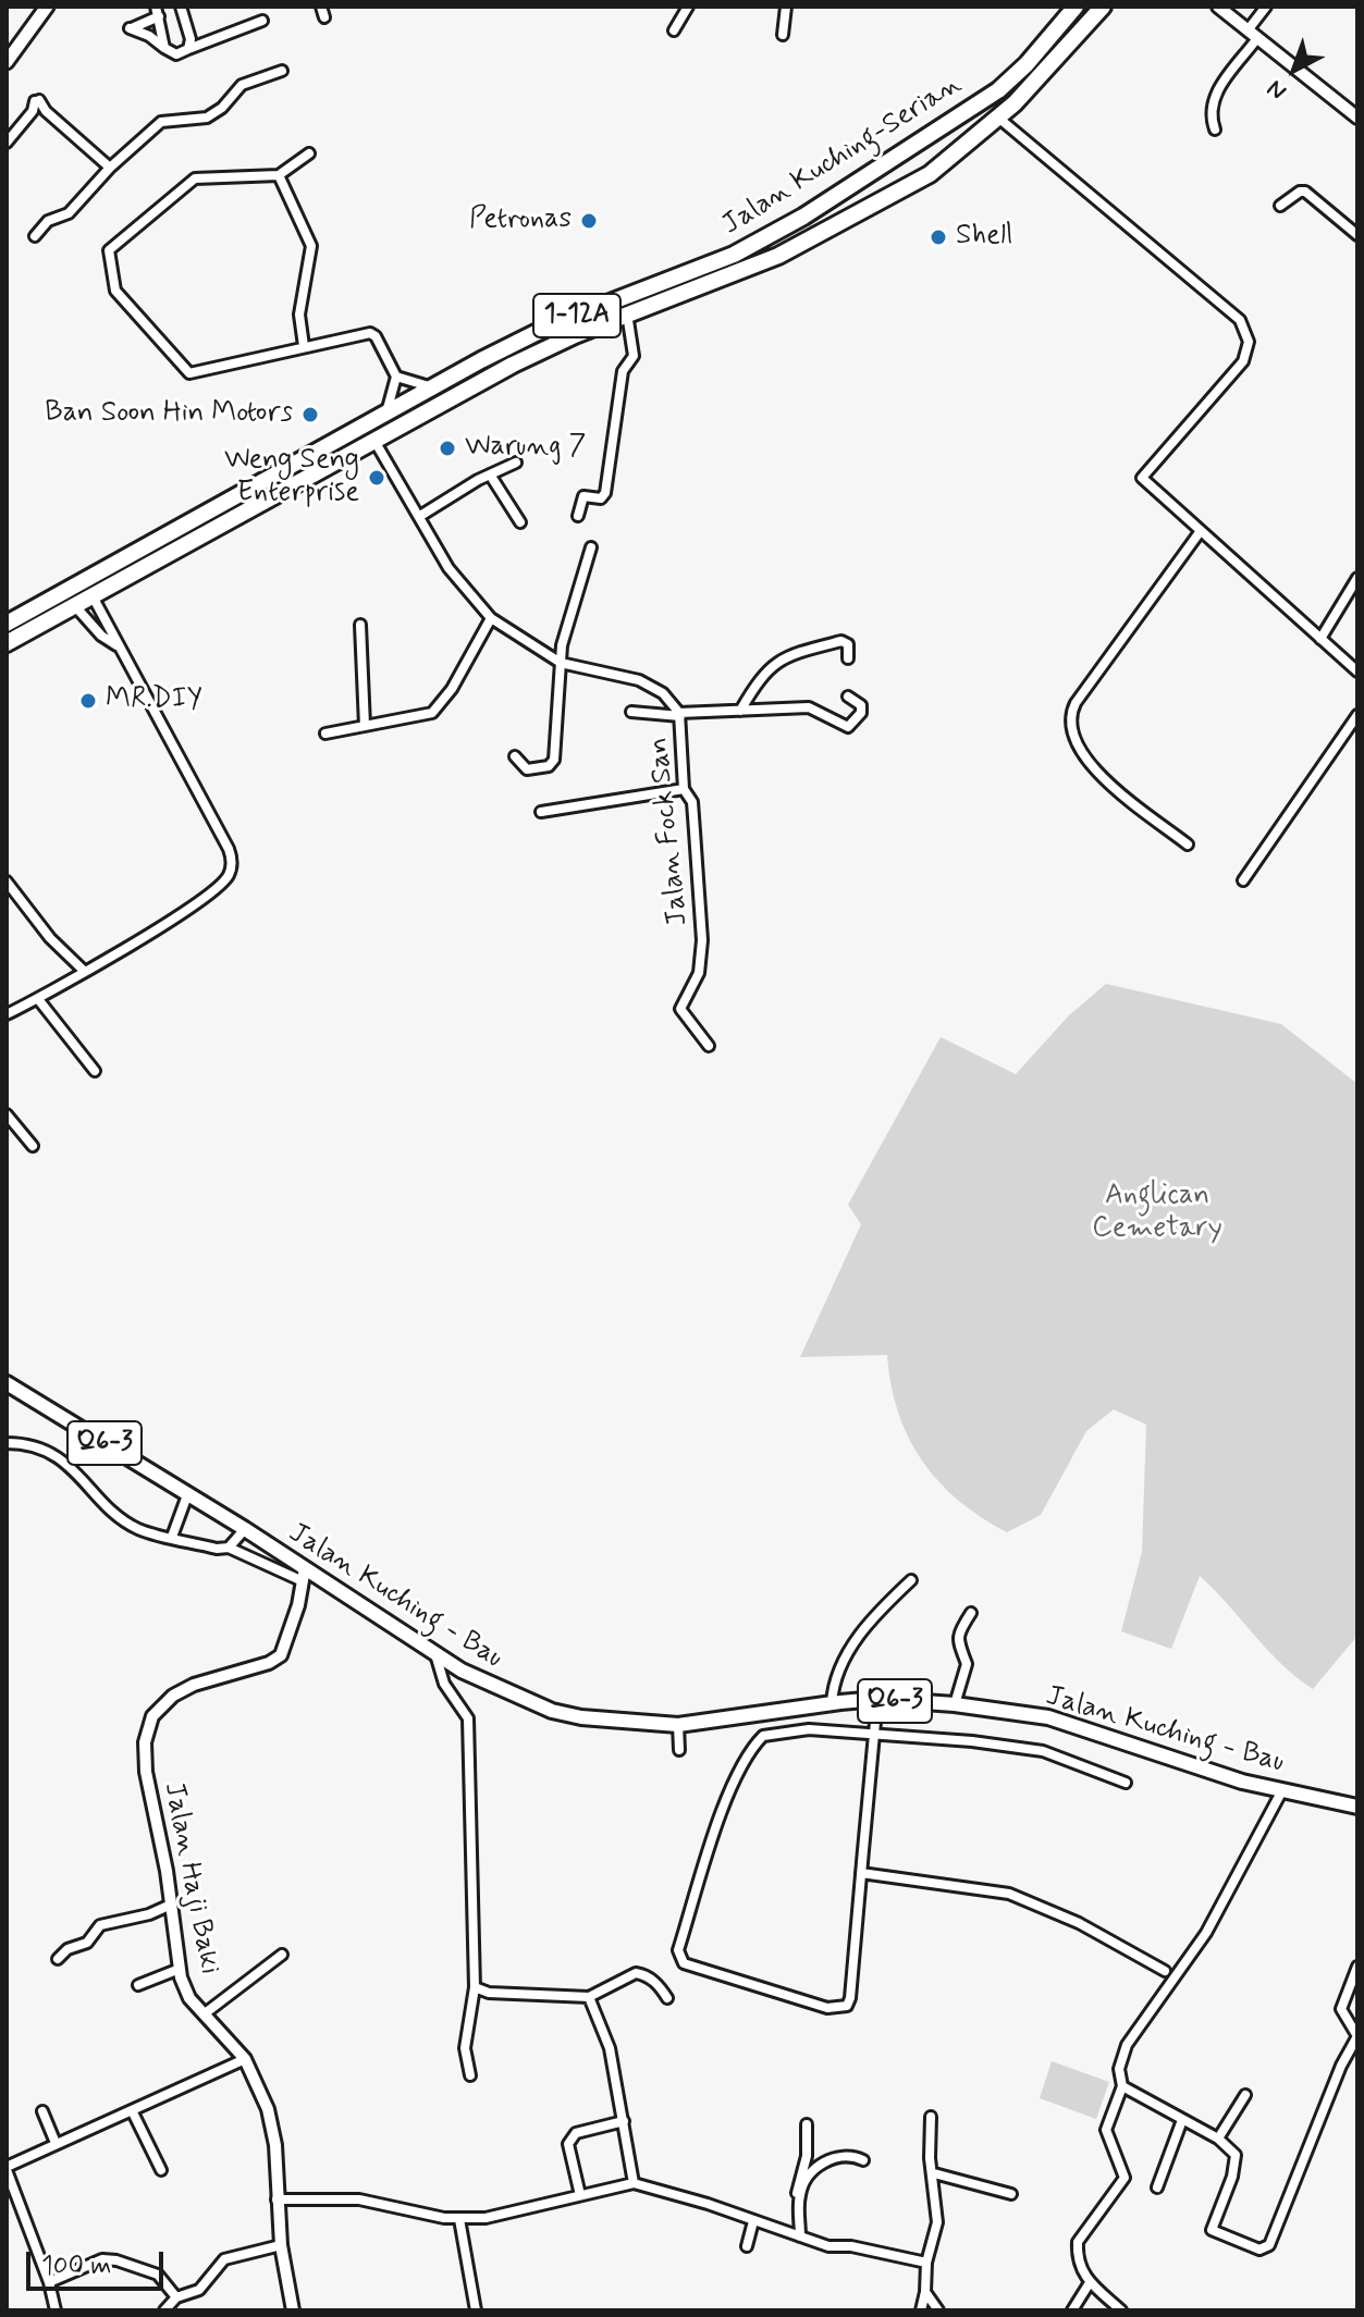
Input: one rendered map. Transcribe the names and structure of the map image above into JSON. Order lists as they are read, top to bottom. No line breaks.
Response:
{"streets":{"highway":["Jalan Kuching-Serian","1-12A"],"main road":["Q6-3","Jalan Kuching - Bau"],"street":["Jalan Fock San","Jalan Haji Baki"]},"crossings":[["Jalan Kuching-Serian","Jalan Fock San"],["Jalan Kuching - Bau","Jalan Haji Baki"]],"parks":["Anglican Cemetary"],"places":["Petronas","Shell","Ban Soon Hin Motors","Warung 7","Weng Seng Enterprise","MR.DIY"],"scale_bar":"100 m","north":"bottom left"}
